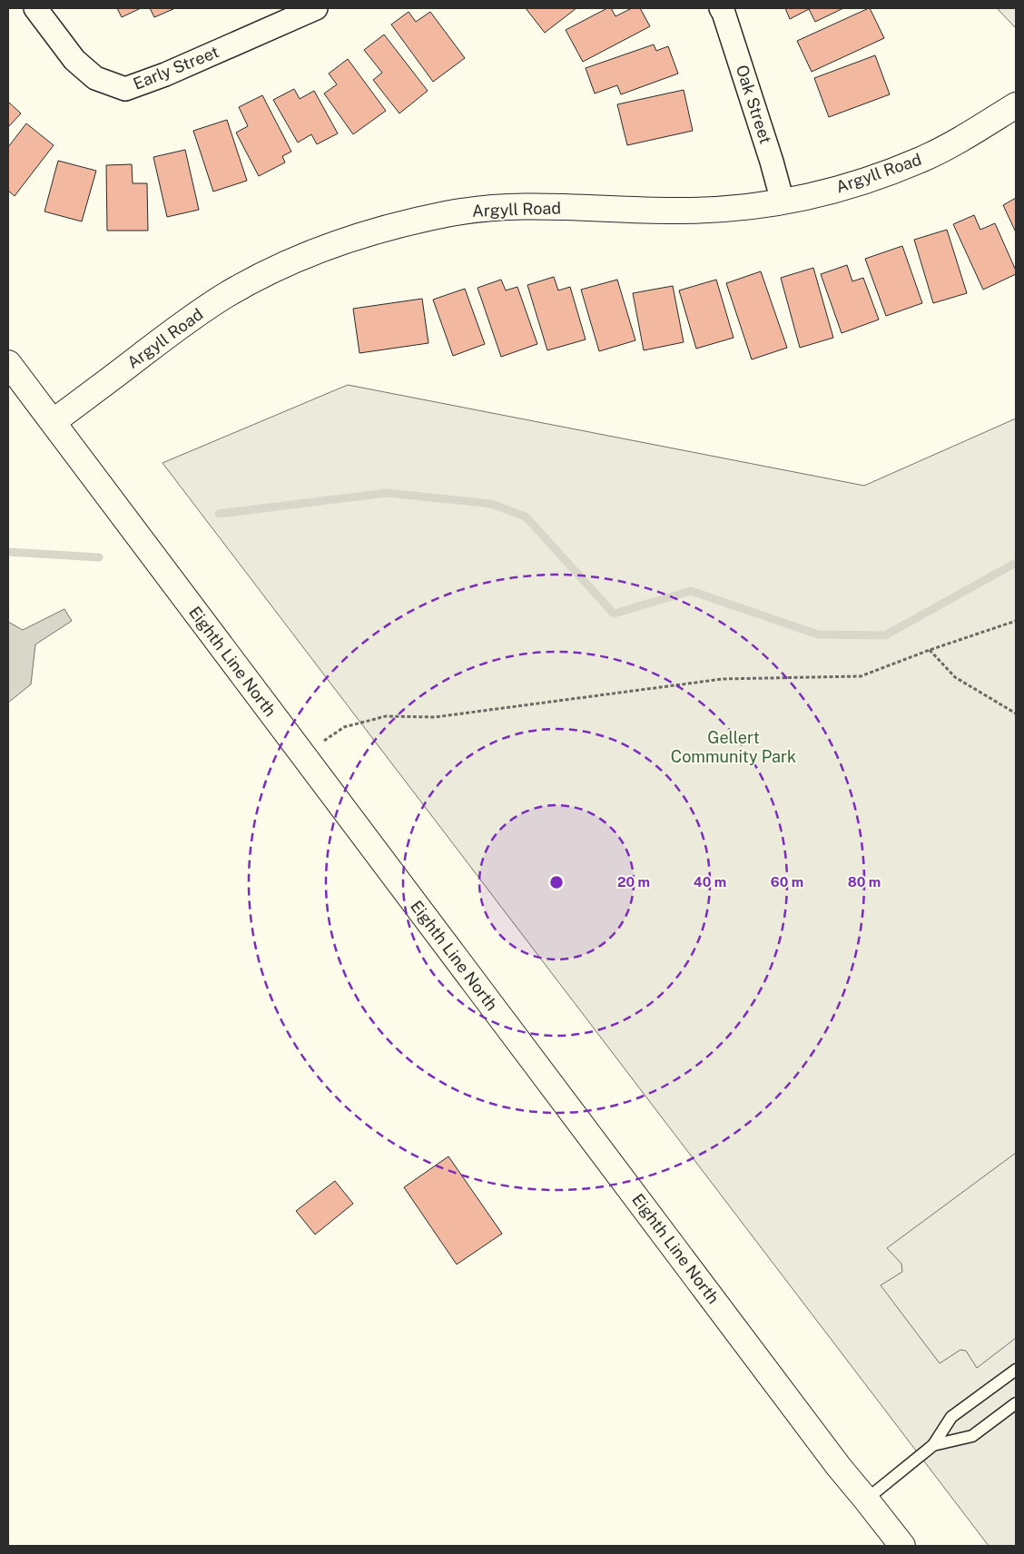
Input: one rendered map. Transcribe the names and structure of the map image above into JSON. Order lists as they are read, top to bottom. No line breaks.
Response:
{"streets":{"street":["Early Street","Oak Street","Argyll Road","Eighth Line North"]},"crossings":[["Oak Street","Argyll Road"],["Argyll Road","Eighth Line North"]],"parks":["Gellert Community Park"],"rings":["20 m","40 m","60 m","80 m"]}
